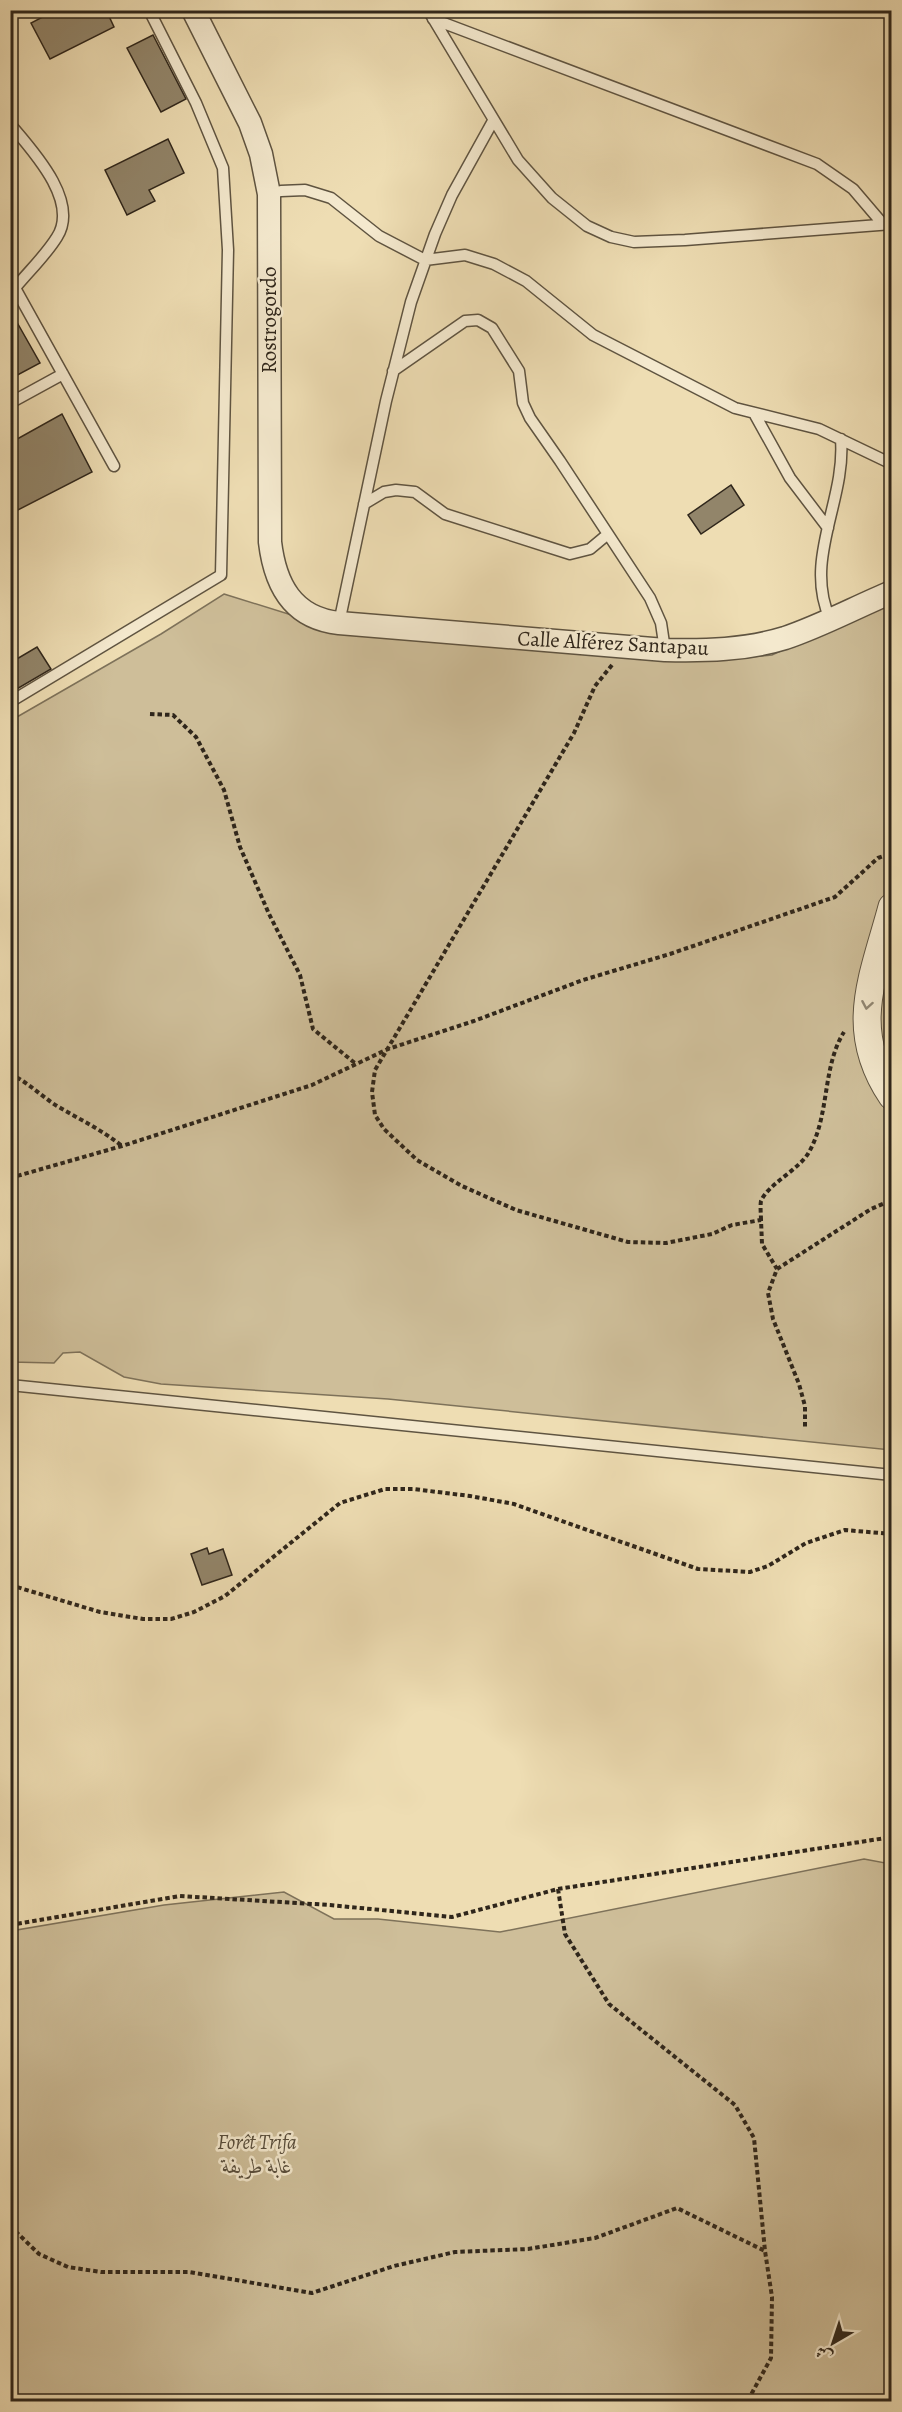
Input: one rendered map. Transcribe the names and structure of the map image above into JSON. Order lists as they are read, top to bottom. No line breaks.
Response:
{"streets":{"street":["Rostrogordo","Calle Alférez Santapau"]},"crossings":[["Rostrogordo","Calle Alférez Santapau"]],"parks":["Forêt Trifa غابة طريفة"],"north":"bottom left"}
